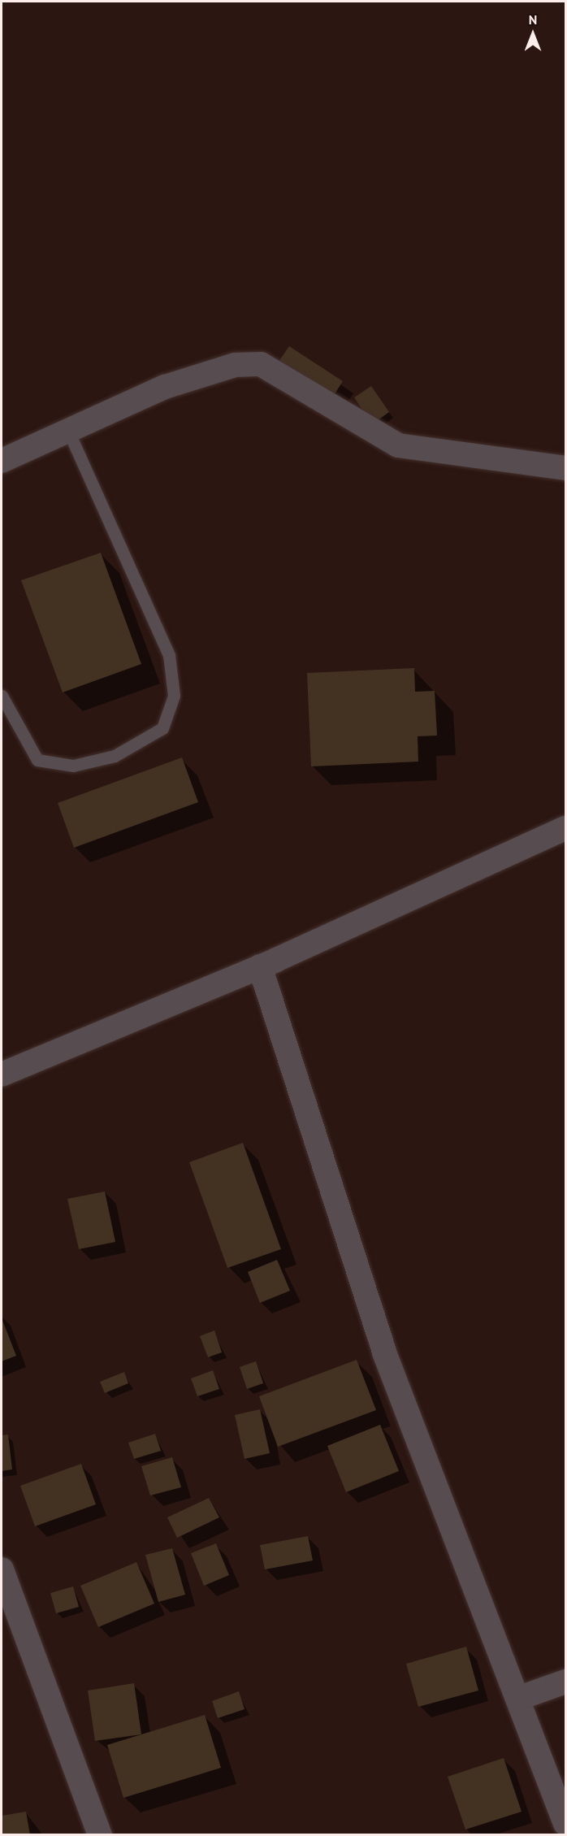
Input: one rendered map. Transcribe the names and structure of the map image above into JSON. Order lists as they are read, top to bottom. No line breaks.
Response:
{"north":"top"}
